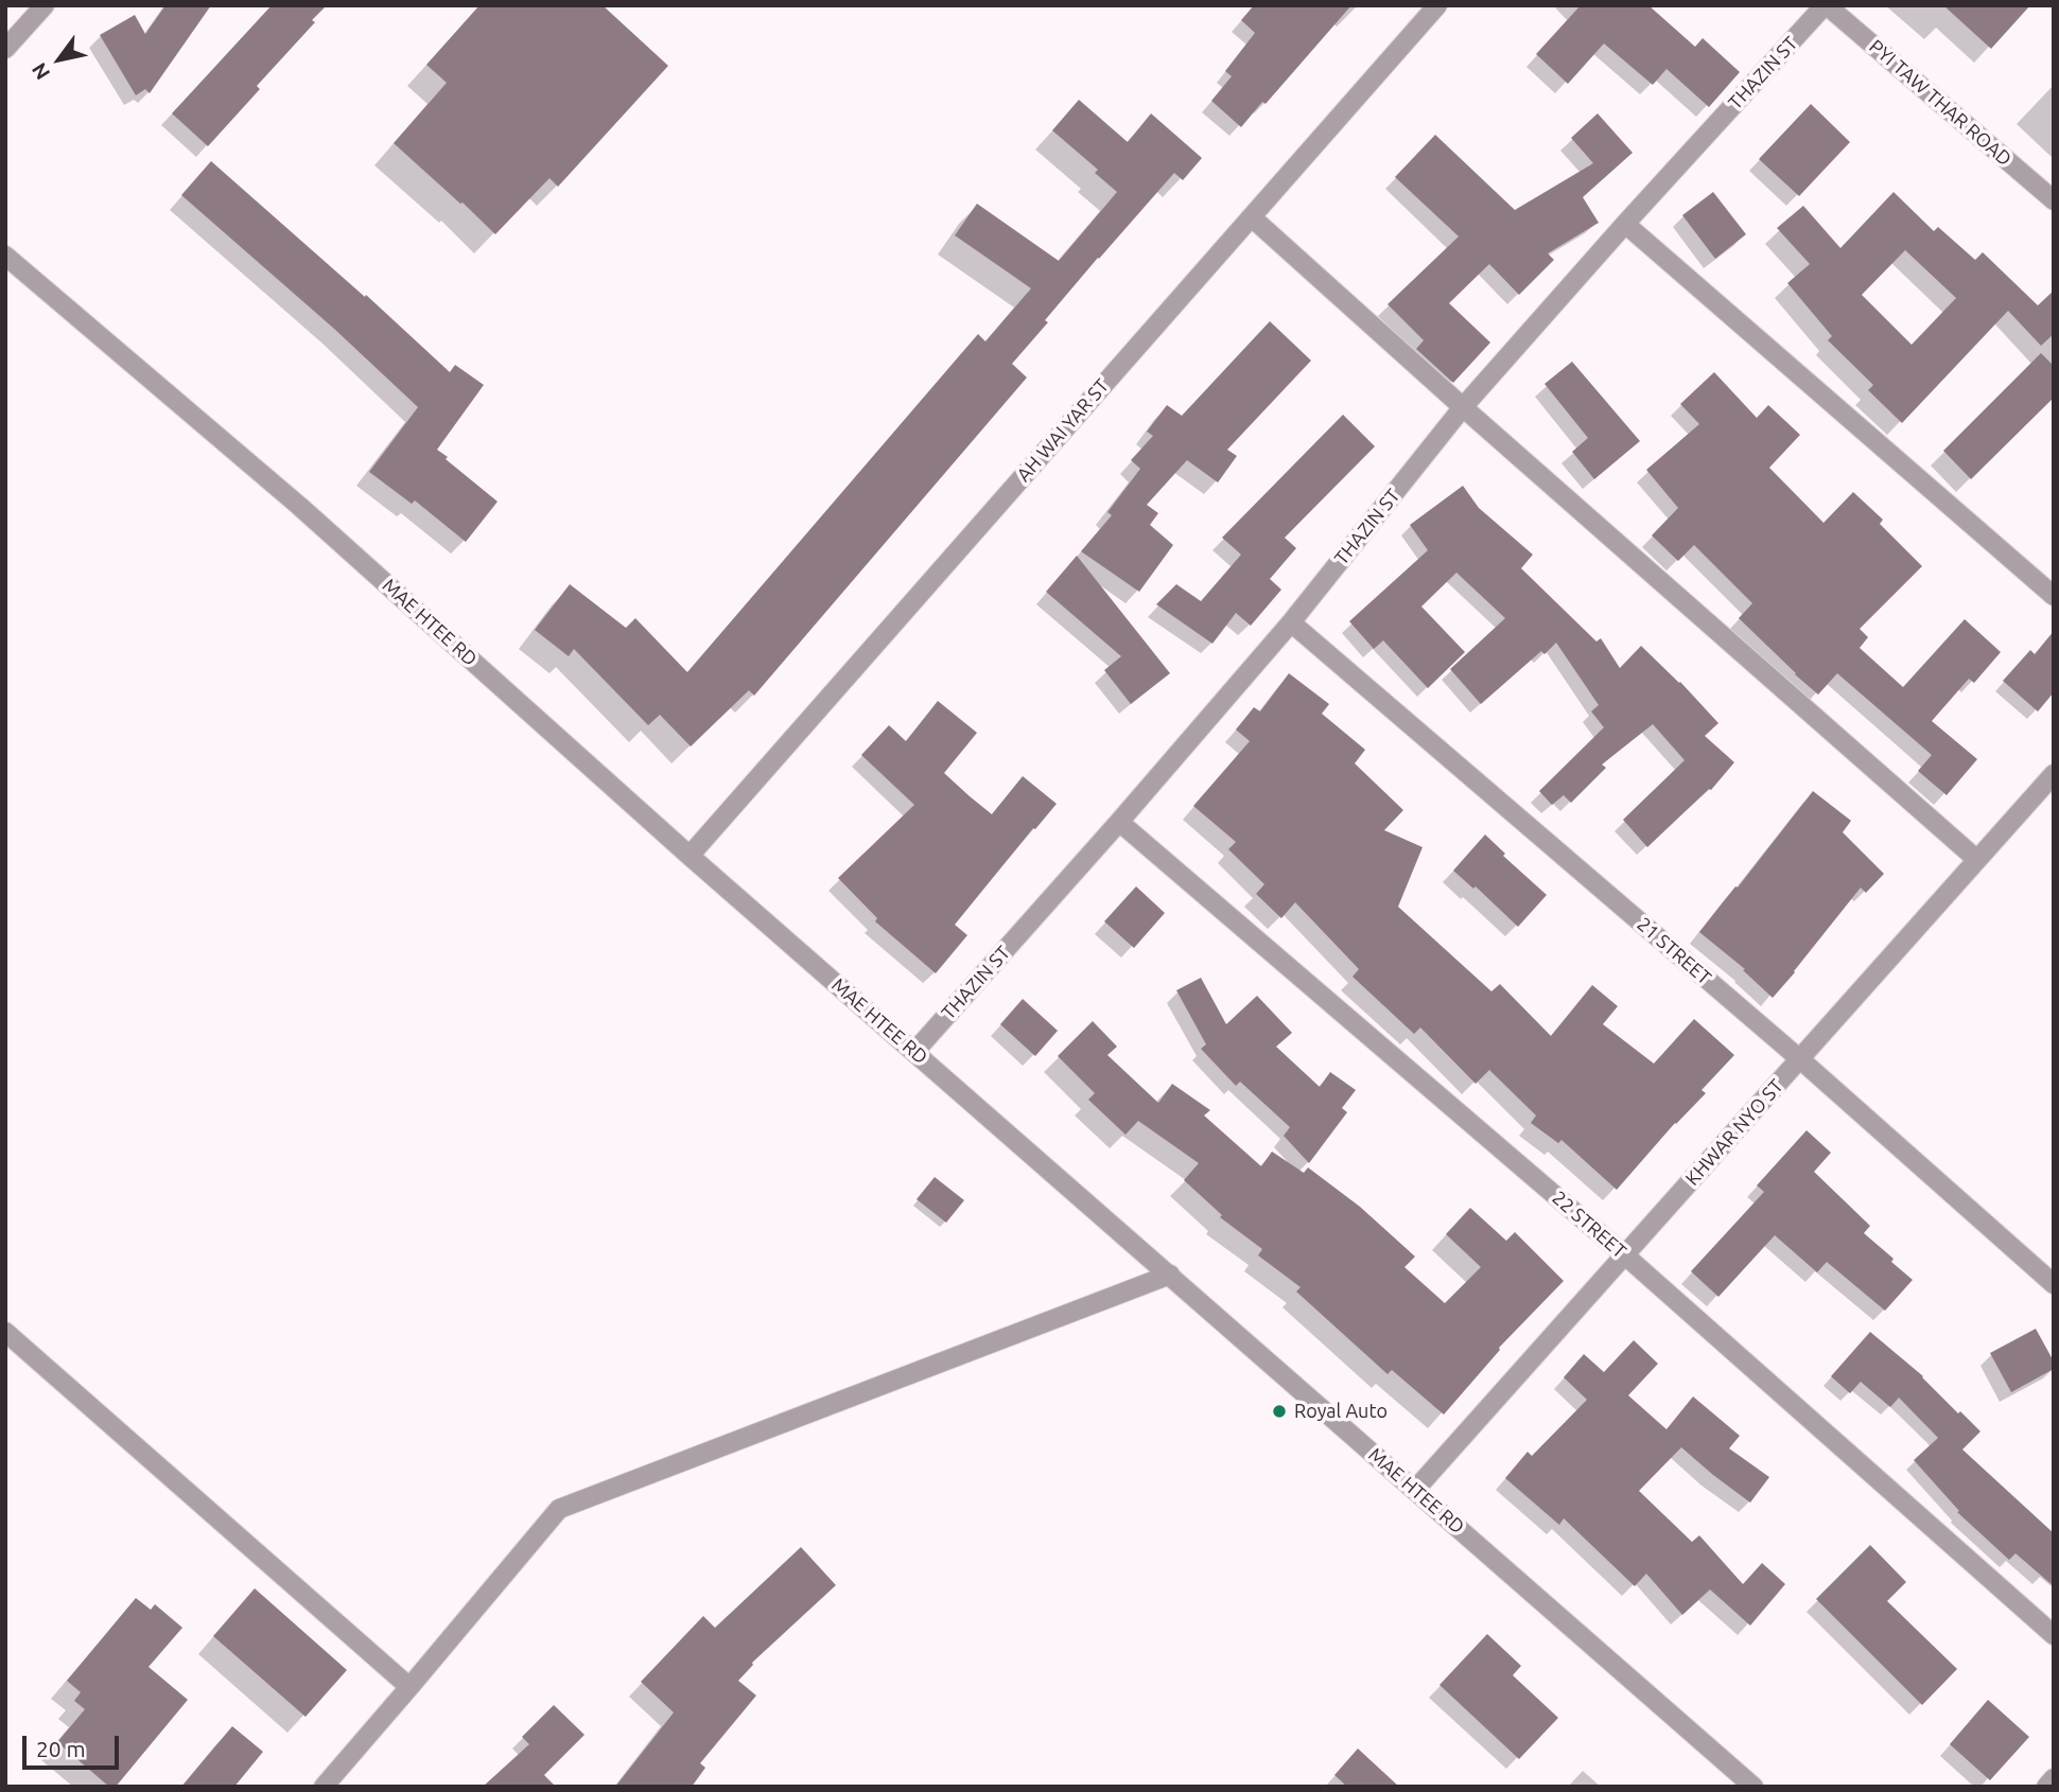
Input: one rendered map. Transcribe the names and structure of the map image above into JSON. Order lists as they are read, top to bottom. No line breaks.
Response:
{"streets":{"street":["THAZIN ST","PYI TAW THAR ROAD","AH WAI YAR ST","MAE HTEE RD","21 STREET","KHWAR NYO ST","22 STREET"]},"crossings":[["THAZIN ST","PYI TAW THAR ROAD"],["THAZIN ST","MAE HTEE RD"],["THAZIN ST","21 STREET"],["THAZIN ST","22 STREET"],["AH WAI YAR ST","MAE HTEE RD"],["MAE HTEE RD","KHWAR NYO ST"],["21 STREET","KHWAR NYO ST"],["KHWAR NYO ST","22 STREET"]],"places":["Royal Auto"],"scale_bar":"20 m","north":"bottom left"}
